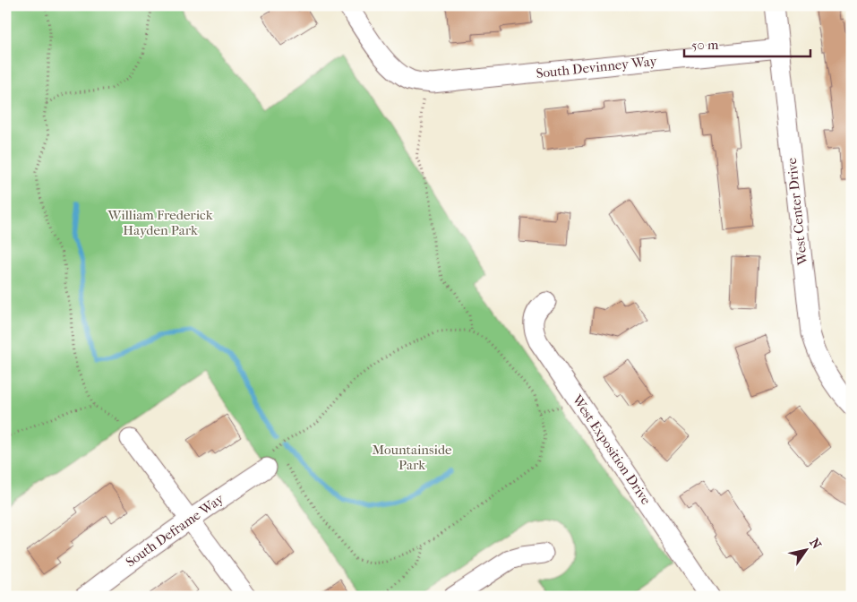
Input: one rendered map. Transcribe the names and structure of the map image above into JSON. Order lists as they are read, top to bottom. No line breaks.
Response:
{"streets":{"street":["South Devinney Way","West Center Drive","West Exposition Drive","South Deframe Way"]},"crossings":[["South Devinney Way","West Center Drive"]],"parks":["William Frederick Hayden Park","Mountainside Park"],"scale_bar":"50 m","north":"top right"}
